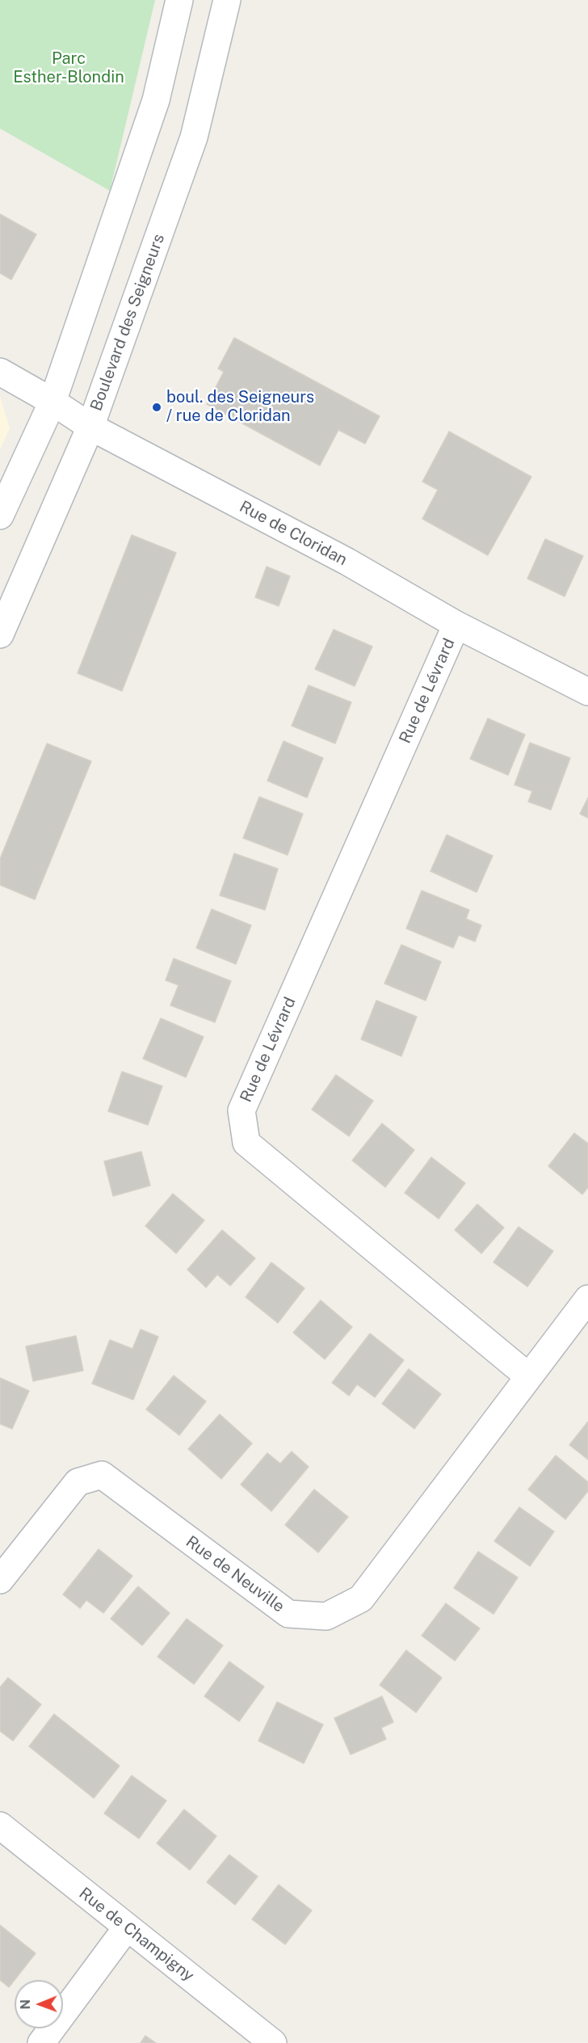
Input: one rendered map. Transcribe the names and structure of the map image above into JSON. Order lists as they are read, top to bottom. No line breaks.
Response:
{"streets":{"street":["Boulevard des Seigneurs","Rue de Cloridan","Rue de Lévrard","Rue de Neuville","Rue de Champigny"]},"crossings":[["Boulevard des Seigneurs","Rue de Cloridan"],["Rue de Cloridan","Rue de Lévrard"],["Rue de Lévrard","Rue de Neuville"]],"parks":["Parc Esther-Blondin"],"places":["boul. des Seigneurs / rue de Cloridan"],"north":"left"}
